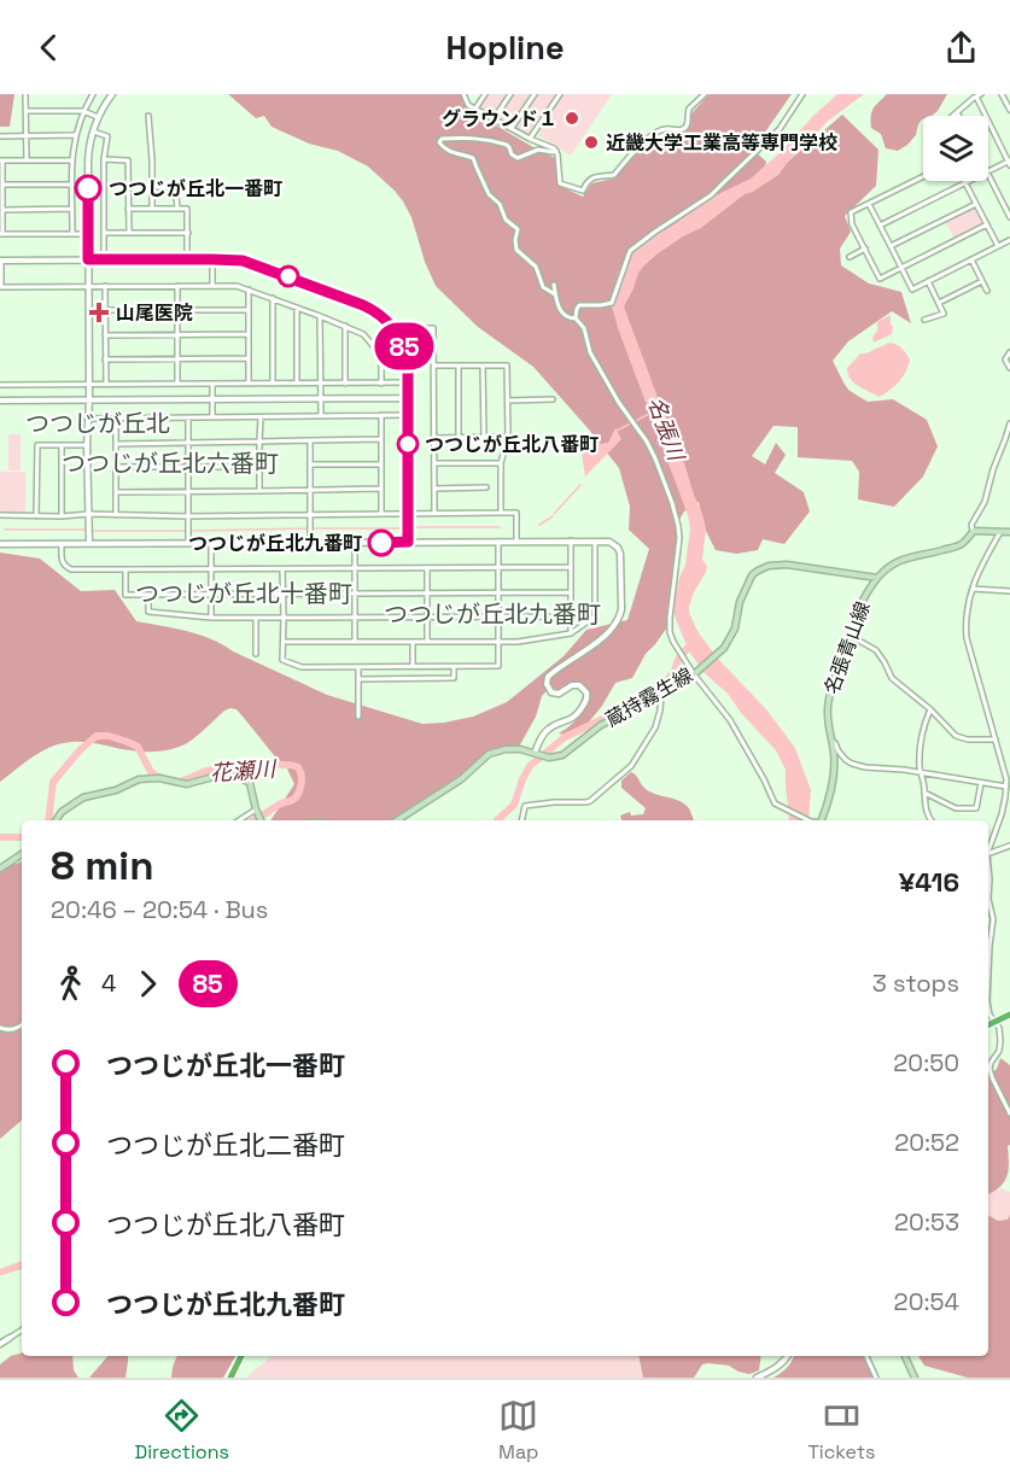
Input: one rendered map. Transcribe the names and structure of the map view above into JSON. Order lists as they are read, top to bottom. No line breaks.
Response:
{"streets":{"main road":["名張青山線","蔵持霧生線"]},"crossings":[["名張青山線","蔵持霧生線"]],"districts":["つつじが丘北","つつじが丘北六番町","つつじが丘北十番町","つつじが丘北九番町"],"water":["名張川","花瀬川"],"places":{"other":["グラウンド１","近畿大学工業高等専門学校","つつじが丘北一番町","つつじが丘北八番町","つつじが丘北九番町"],"health":["山尾医院"]},"lines":["bus line 85"],"page":{"header":"Hopline","on_map":"85","heading":["8 min","20:46 – 20:54 · Bus","¥416"],"legs":["4","85","3 stops"],"list":[{"name":"つつじが丘北一番町","value":"20:50"},{"name":"つつじが丘北二番町","value":"20:52"},{"name":"つつじが丘北八番町","value":"20:53"},{"name":"つつじが丘北九番町","value":"20:54"}],"tabs":["Directions","Map","Tickets"]}}
